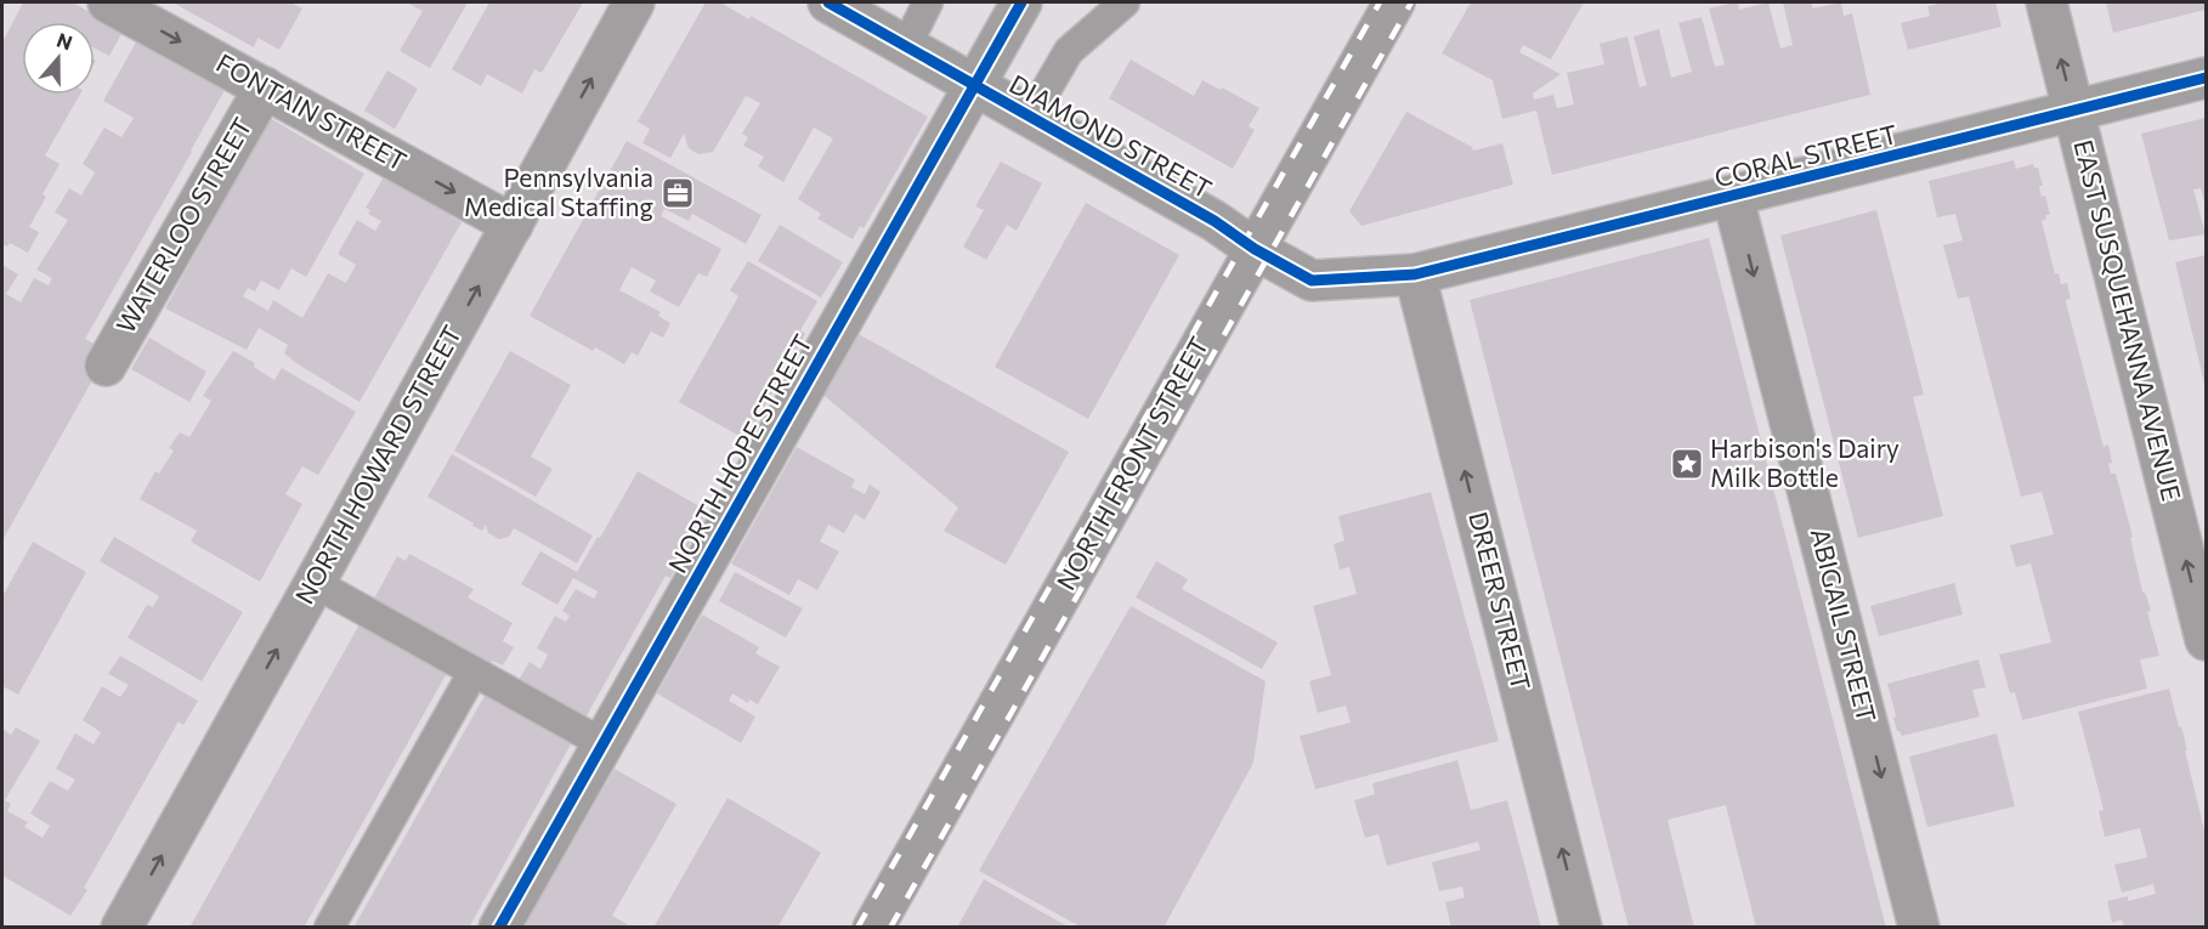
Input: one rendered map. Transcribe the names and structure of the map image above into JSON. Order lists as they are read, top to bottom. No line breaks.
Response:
{"streets":{"street":["FONTAIN STREET","DIAMOND STREET","CORAL STREET","WATERLOO STREET","EAST SUSQUEHANNA AVENUE","NORTH HOPE STREET","NORTH FRONT STREET","NORTH HOWARD STREET","DREER STREET","ABIGAIL STREET"]},"crossings":[["FONTAIN STREET","WATERLOO STREET"],["FONTAIN STREET","NORTH HOWARD STREET"],["DIAMOND STREET","CORAL STREET"],["DIAMOND STREET","NORTH HOPE STREET"],["DIAMOND STREET","NORTH FRONT STREET"],["DIAMOND STREET","DREER STREET"],["CORAL STREET","EAST SUSQUEHANNA AVENUE"],["CORAL STREET","DREER STREET"],["CORAL STREET","ABIGAIL STREET"]],"one_way":["FONTAIN STREET","EAST SUSQUEHANNA AVENUE","NORTH HOWARD STREET","DREER STREET","ABIGAIL STREET"],"places":{"office":["Pennsylvania Medical Staffing"],"place":["Harbison's Dairy Milk Bottle"]},"north":"top"}
